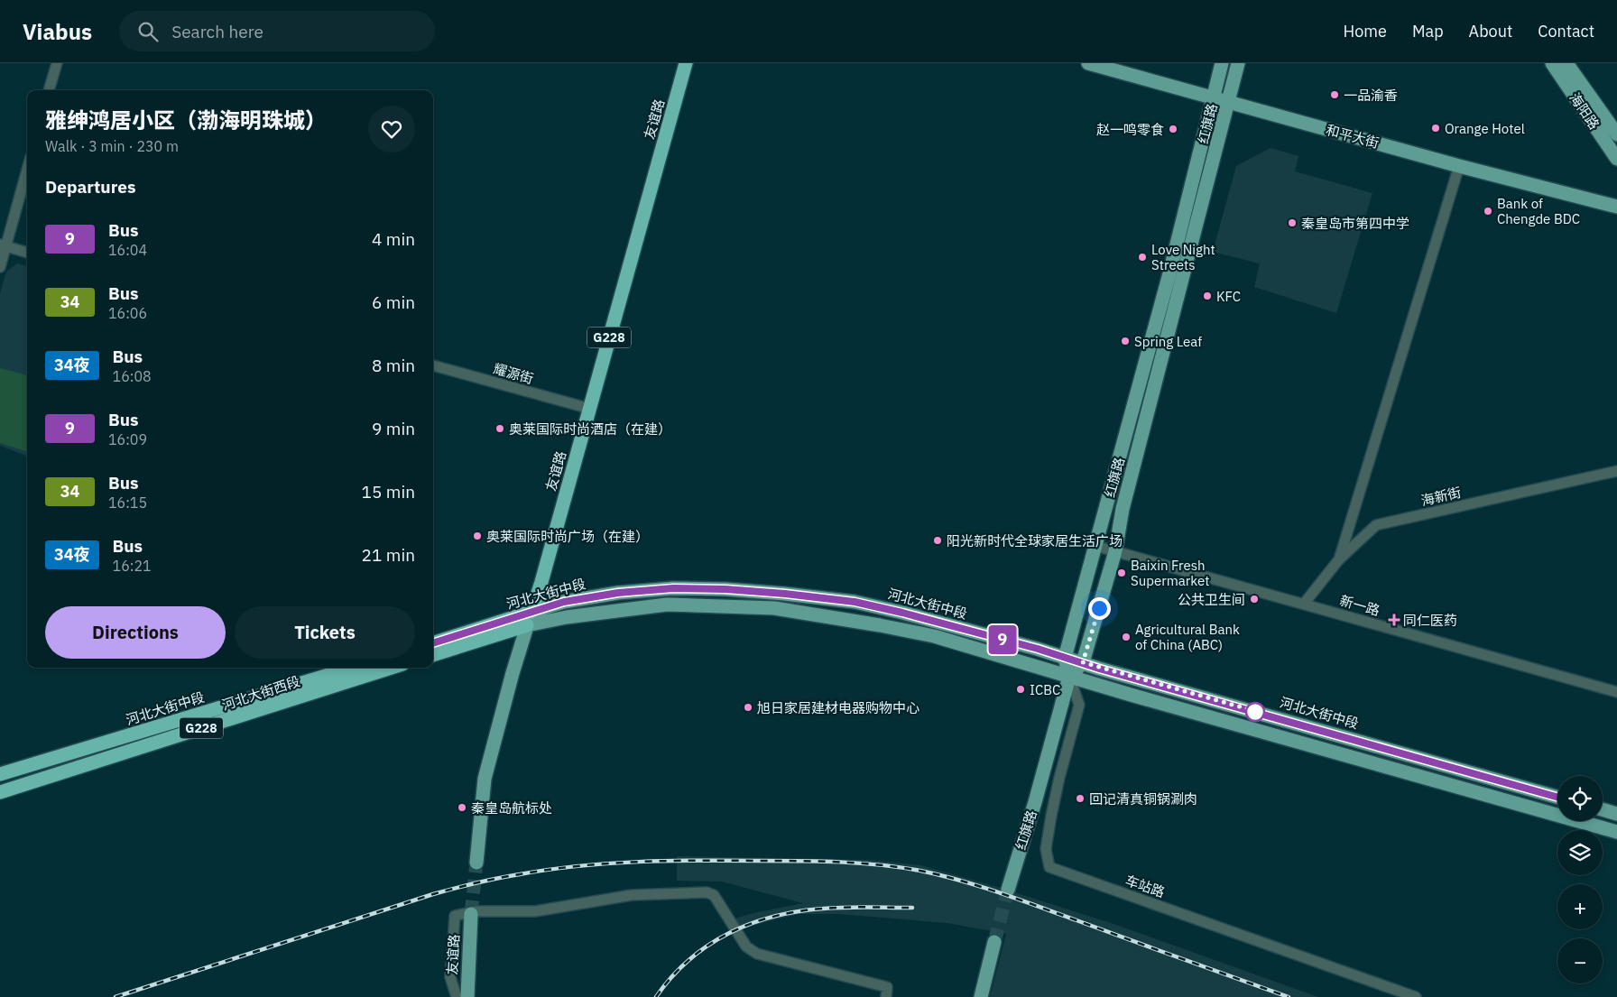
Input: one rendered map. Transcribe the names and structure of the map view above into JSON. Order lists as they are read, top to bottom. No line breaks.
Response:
{"streets":{"highway":["友谊路","G228","河北大街中段","河北大街西段"],"main road":["海阳路","红旗路","和平大街"],"street":["耀源街","海新街","新一路","车站路"]},"crossings":[["友谊路","耀源街"],["友谊路","河北大街中段"],["红旗路","和平大街"],["红旗路","河北大街中段"],["红旗路","新一路"],["红旗路","车站路"],["海新街","新一路"]],"places":{"other":["一品渝香","Orange Hotel","赵一鸣零食","Bank of Chengde BDC","秦皇岛市第四中学","Love Night Streets","KFC","Spring Leaf","奥莱国际时尚酒店（在建）","奥莱国际时尚广场（在建）","阳光新时代全球家居生活广场","Baixin Fresh Supermarket","公共卫生间","Agricultural Bank of China (ABC)","ICBC","旭日家居建材电器购物中心","回记清真铜锅涮肉","秦皇岛航标处"],"health":["同仁医药"]},"lines":["bus line 9"],"page":{"header":"Viabus","search":"Search here","nav":["Home","Map","About","Contact"],"on_map":"9","heading":[["雅绅鸿居小区（渤海明珠城）","Walk · 3 min · 230 m"],"Departures"],"list":[{"mark":"9","name":"Bus","note":"16:04","value":"4 min"},{"mark":"34","name":"Bus","note":"16:06","value":"6 min"},{"mark":"34夜","name":"Bus","note":"16:08","value":"8 min"},{"mark":"9","name":"Bus","note":"16:09","value":"9 min"},{"mark":"34","name":"Bus","note":"16:15","value":"15 min"},{"mark":"34夜","name":"Bus","note":"16:21","value":"21 min"}],"buttons":["Directions","Tickets"],"map_buttons":["+","−"]}}
